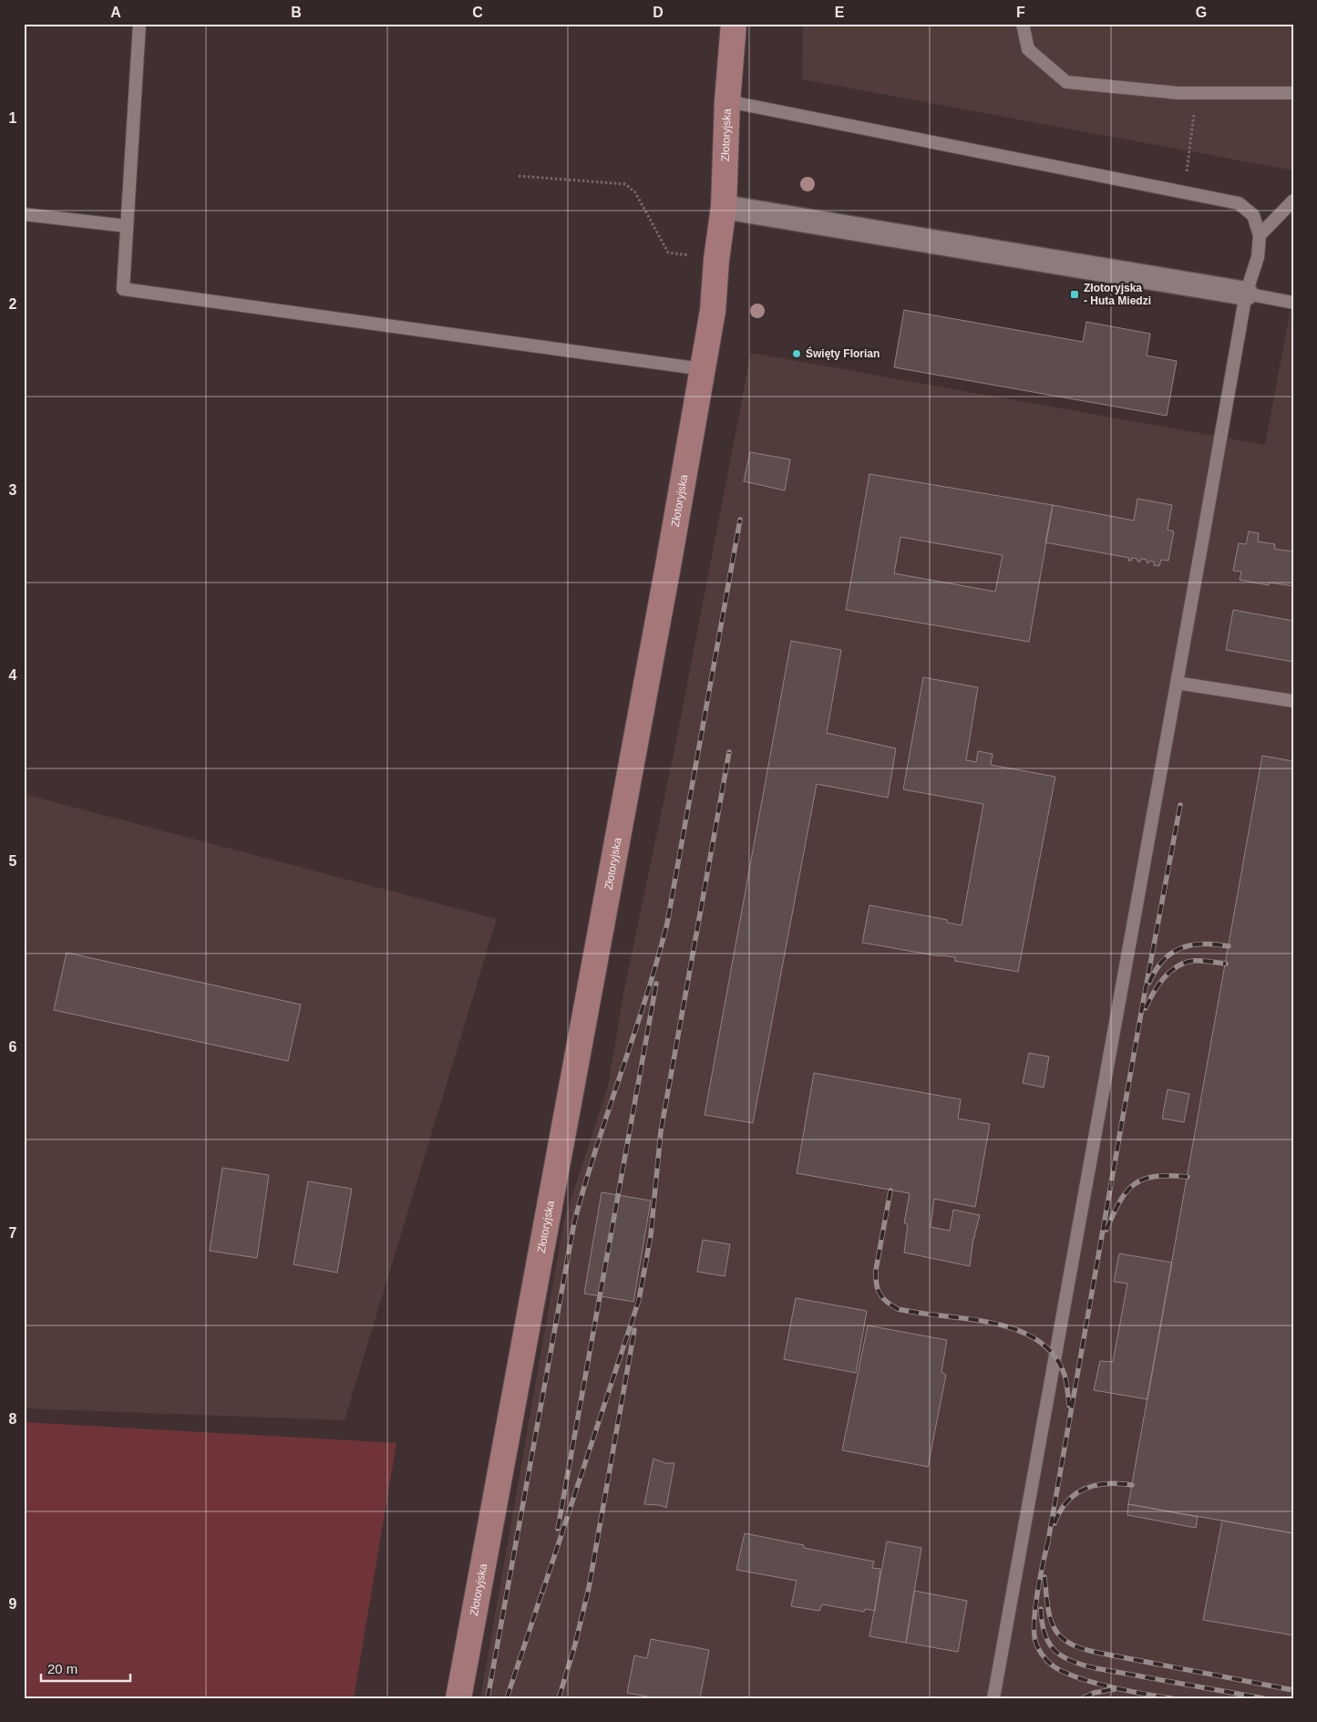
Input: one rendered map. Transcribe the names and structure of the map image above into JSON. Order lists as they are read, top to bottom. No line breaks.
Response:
{"streets":{"main road":["Złotoryjska"]},"places":{"transit":["Złotoryjska - Huta Miedzi"],"other":["Święty Florian"]},"scale_bar":"20 m","grid":{"columns":["A","B","C","D","E","F","G"],"rows":["1","2","3","4","5","6","7","8","9"]}}
